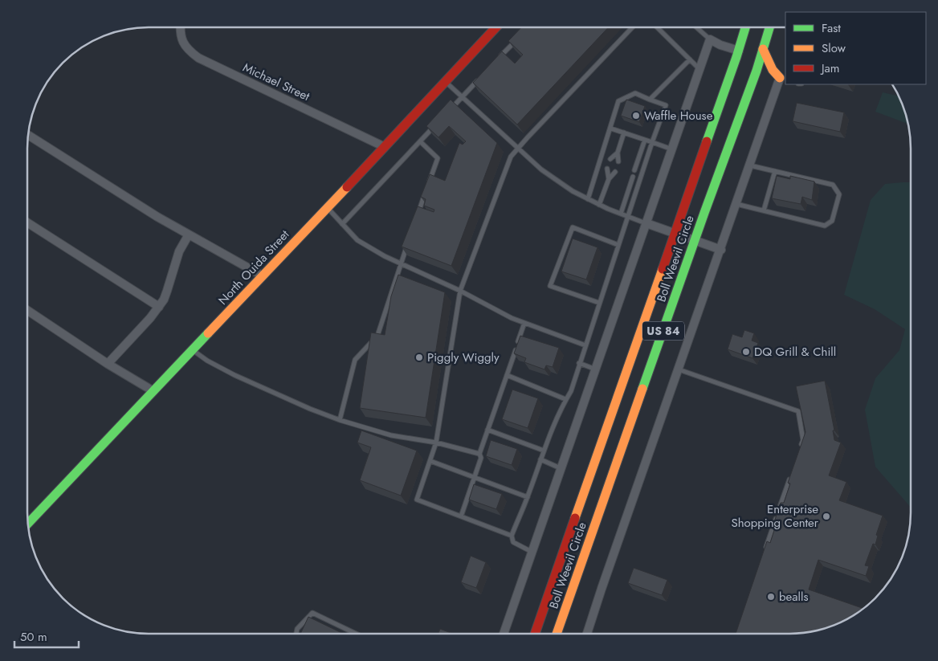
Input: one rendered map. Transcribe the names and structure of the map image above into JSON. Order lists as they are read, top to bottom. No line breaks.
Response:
{"streets":{"main road":["Boll Weevil Circle","North Ouida Street","US 84"],"street":["Michael Street"]},"crossings":[["Michael Street","North Ouida Street"]],"places":["Waffle House","DQ Grill & Chill","Piggly Wiggly","Enterprise Shopping Center","bealls"],"legend":["Fast","Slow","Jam"],"scale_bar":"50 m"}
